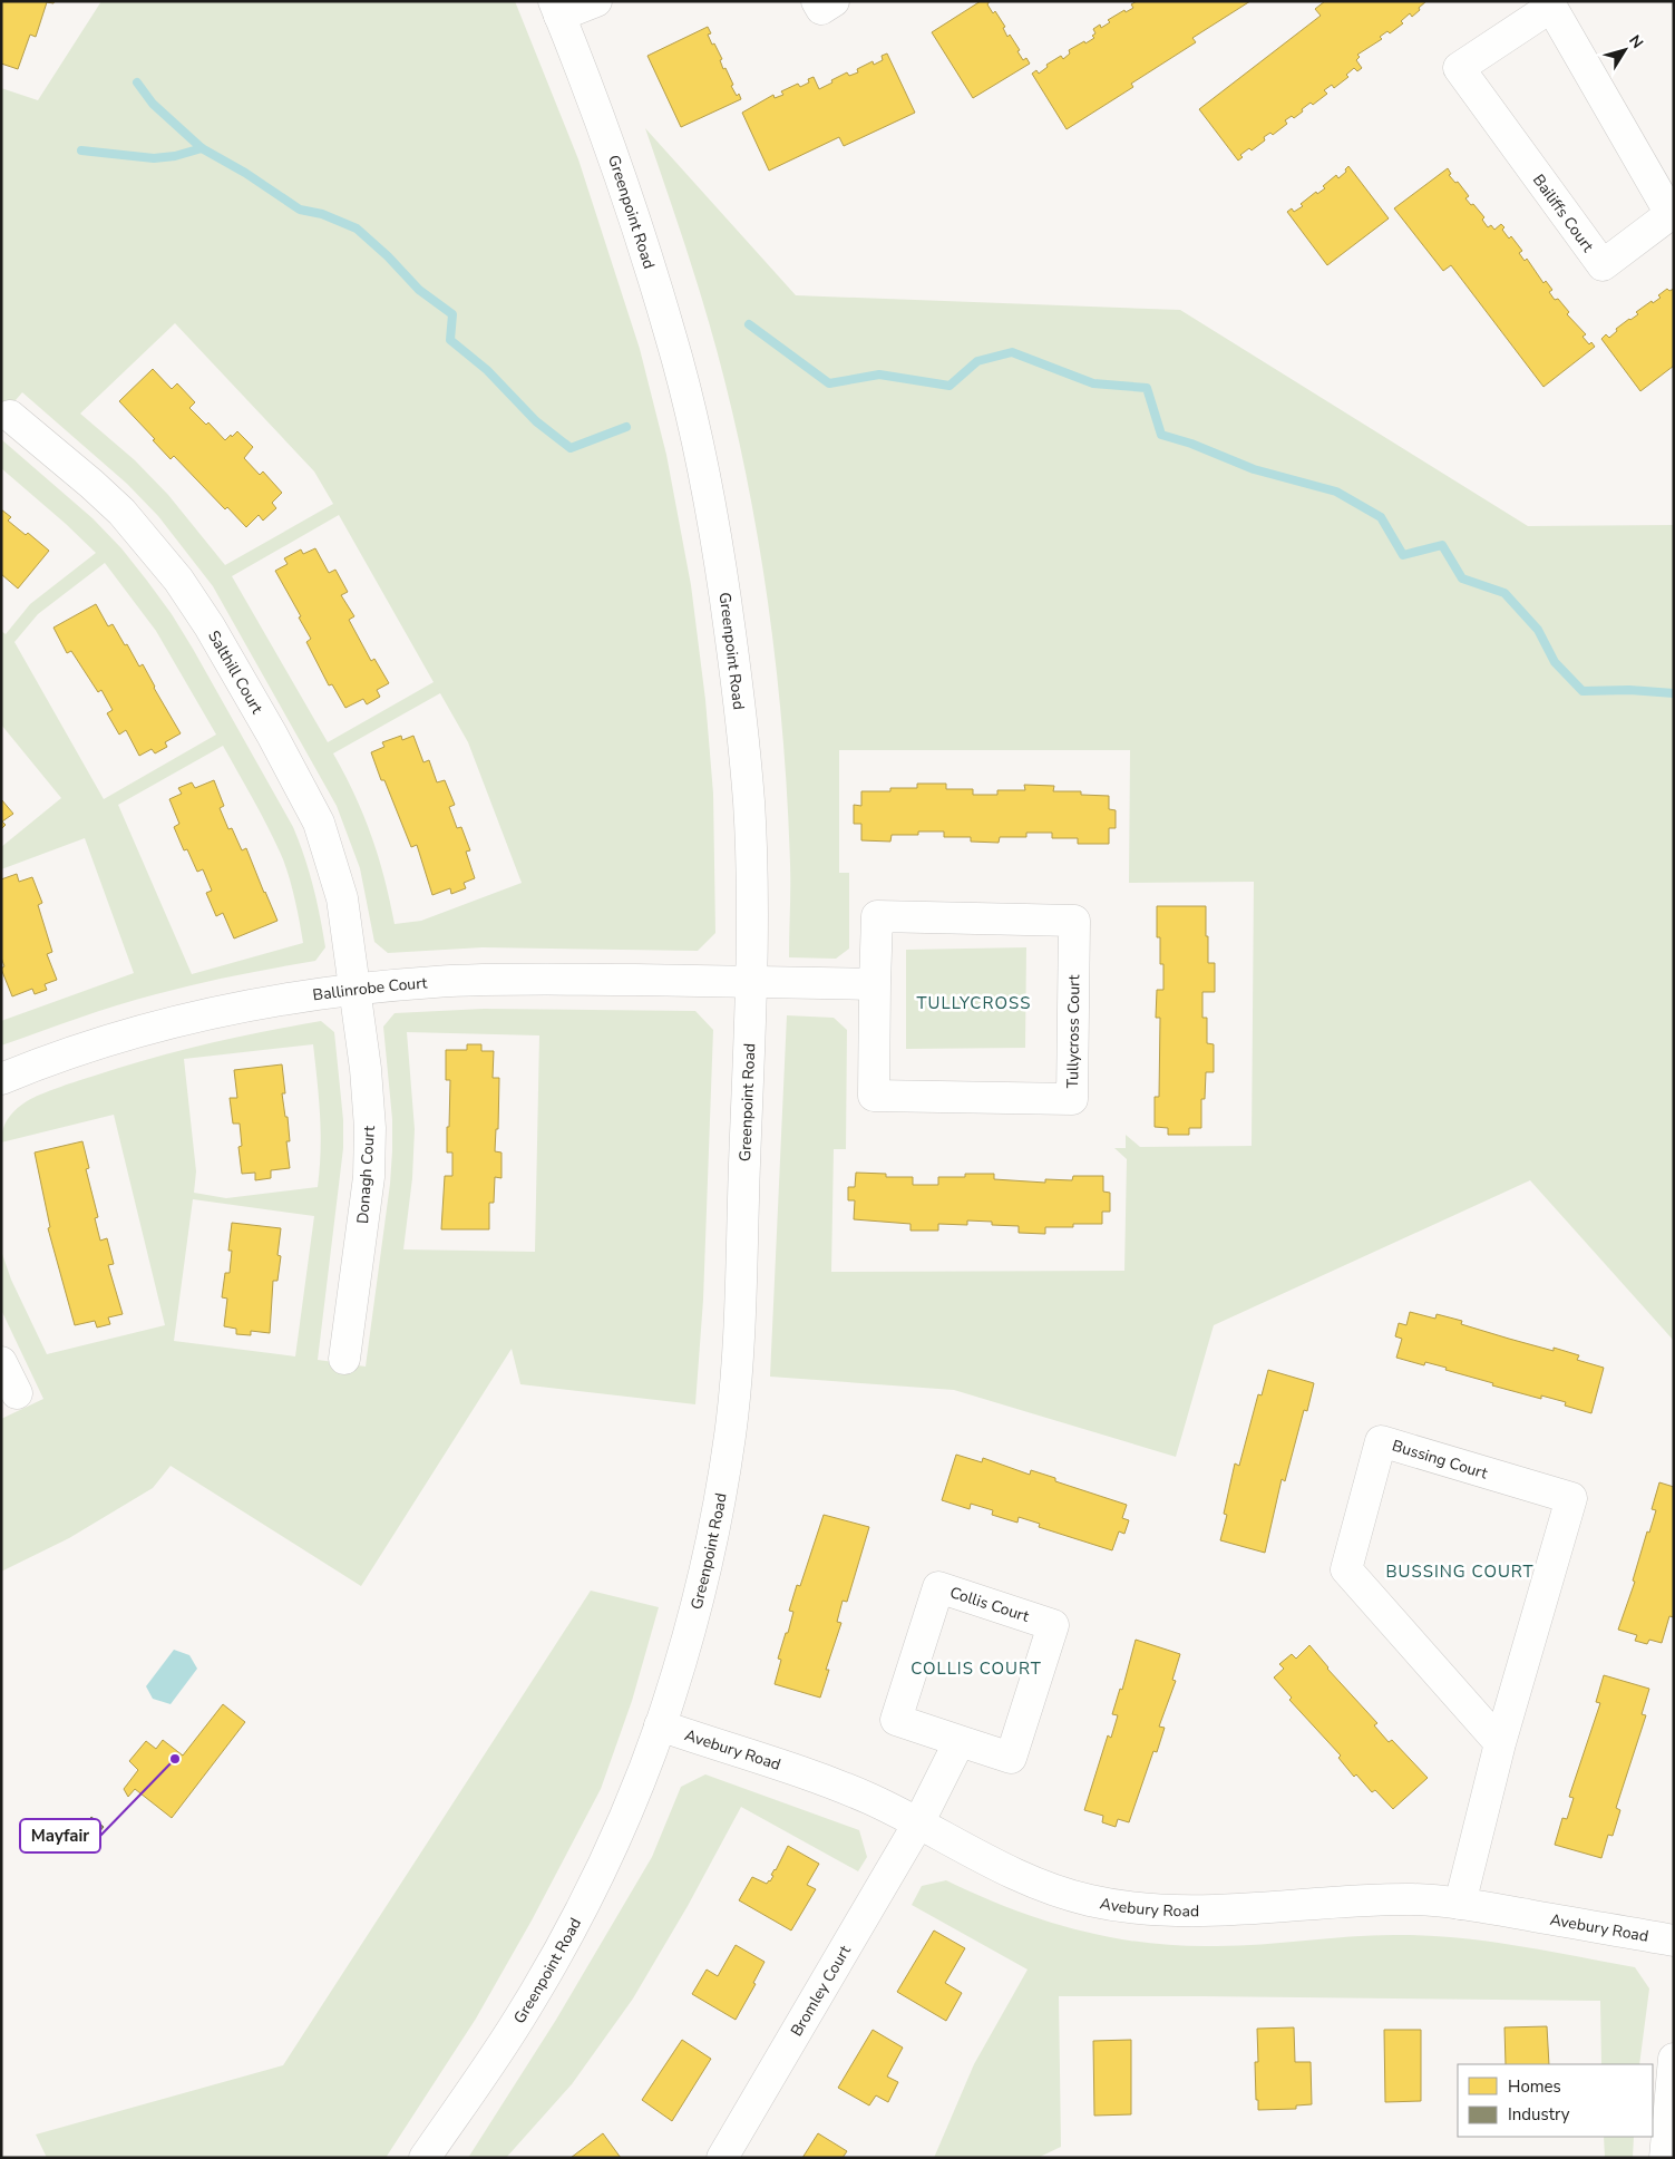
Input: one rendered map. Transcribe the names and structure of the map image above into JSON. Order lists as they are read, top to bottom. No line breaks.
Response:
{"streets":{"street":["Greenpoint Road","Bailiffs Court","Salthill Court","Ballinrobe Court","Tullycross Court","Donagh Court","Bussing Court","Collis Court","Avebury Road","Bromley Court"]},"crossings":[["Greenpoint Road","Ballinrobe Court"],["Greenpoint Road","Avebury Road"],["Salthill Court","Ballinrobe Court"],["Salthill Court","Donagh Court"],["Ballinrobe Court","Donagh Court"],["Bussing Court","Avebury Road"],["Avebury Road","Bromley Court"]],"districts":["TULLYCROSS","BUSSING COURT","COLLIS COURT"],"places":["Mayfair"],"legend":["Homes","Industry"],"north":"top right"}
